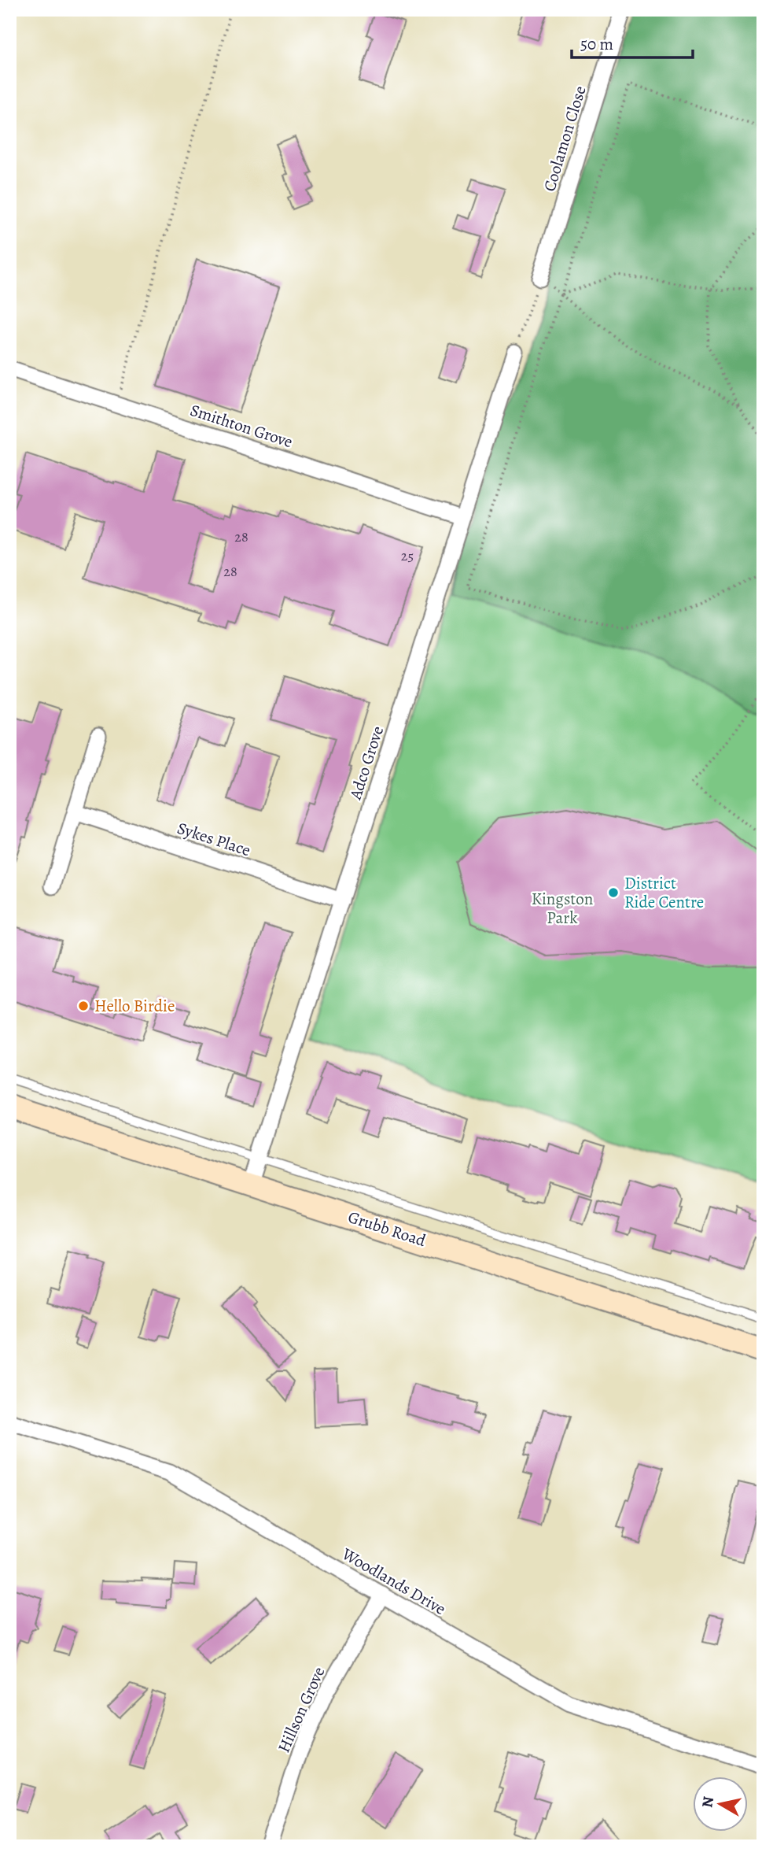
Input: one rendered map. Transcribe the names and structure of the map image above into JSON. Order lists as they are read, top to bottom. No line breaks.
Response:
{"streets":{"main road":["Grubb Road"],"street":["Coolamon Close","Smithton Grove","Adco Grove","Sykes Place","Woodlands Drive","Hillson Grove"]},"crossings":[["Smithton Grove","Adco Grove"],["Adco Grove","Sykes Place"],["Adco Grove","Grubb Road"],["Woodlands Drive","Hillson Grove"]],"parks":["Kingston Park"],"places":["District Ride Centre","Hello Birdie"],"house_numbers":["28","25","28"],"scale_bar":"50 m","north":"left"}
